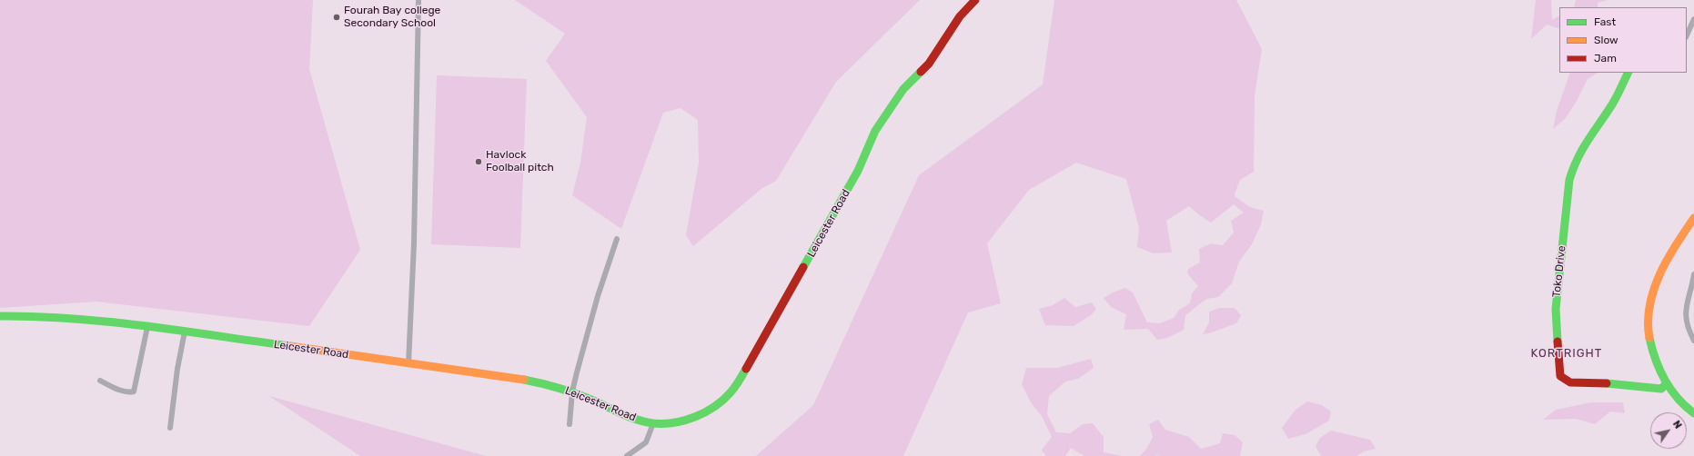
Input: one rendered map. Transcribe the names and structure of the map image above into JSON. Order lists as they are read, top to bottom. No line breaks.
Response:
{"streets":{"street":["Leicester Road","Toko Drive"]},"districts":["KORTRIGHT"],"places":["Fourah Bay college Secondary School","Havlock Foolball pitch"],"legend":["Fast","Slow","Jam"],"north":"top right"}
